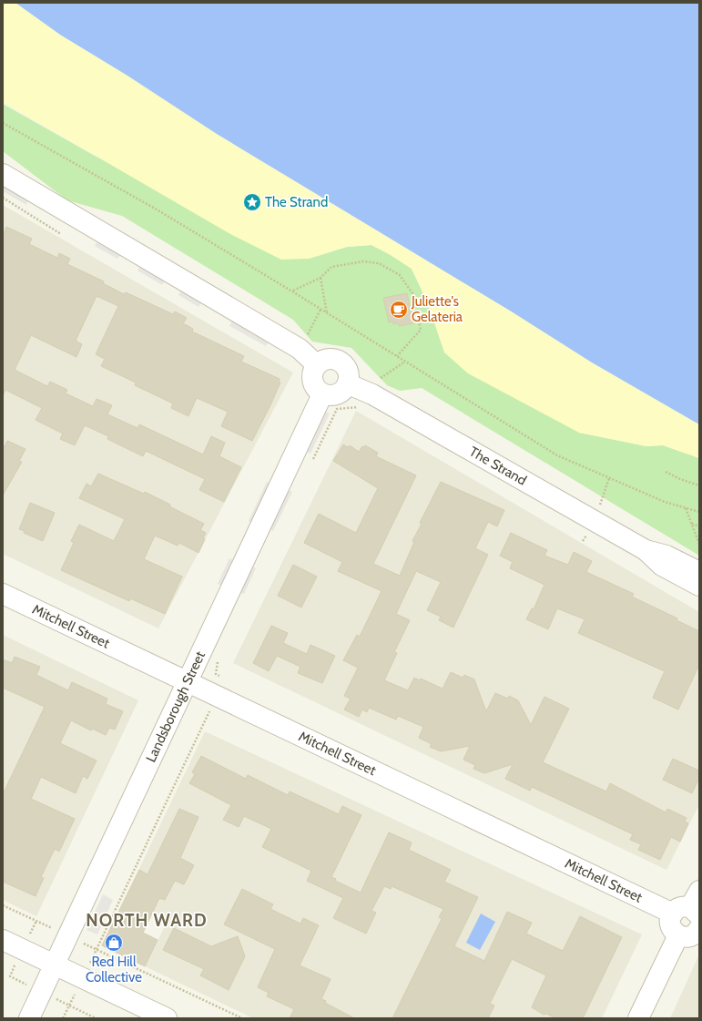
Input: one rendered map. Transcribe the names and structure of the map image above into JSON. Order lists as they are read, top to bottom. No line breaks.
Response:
{"streets":{"street":["The Strand","Mitchell Street","Landsborough Street"]},"crossings":[["The Strand","Landsborough Street"],["Mitchell Street","Landsborough Street"]],"districts":["NORTH WARD"],"places":{"place":["The Strand"],"cafe":["Juliette's Gelateria"],"shop":["Red Hill Collective"]}}
